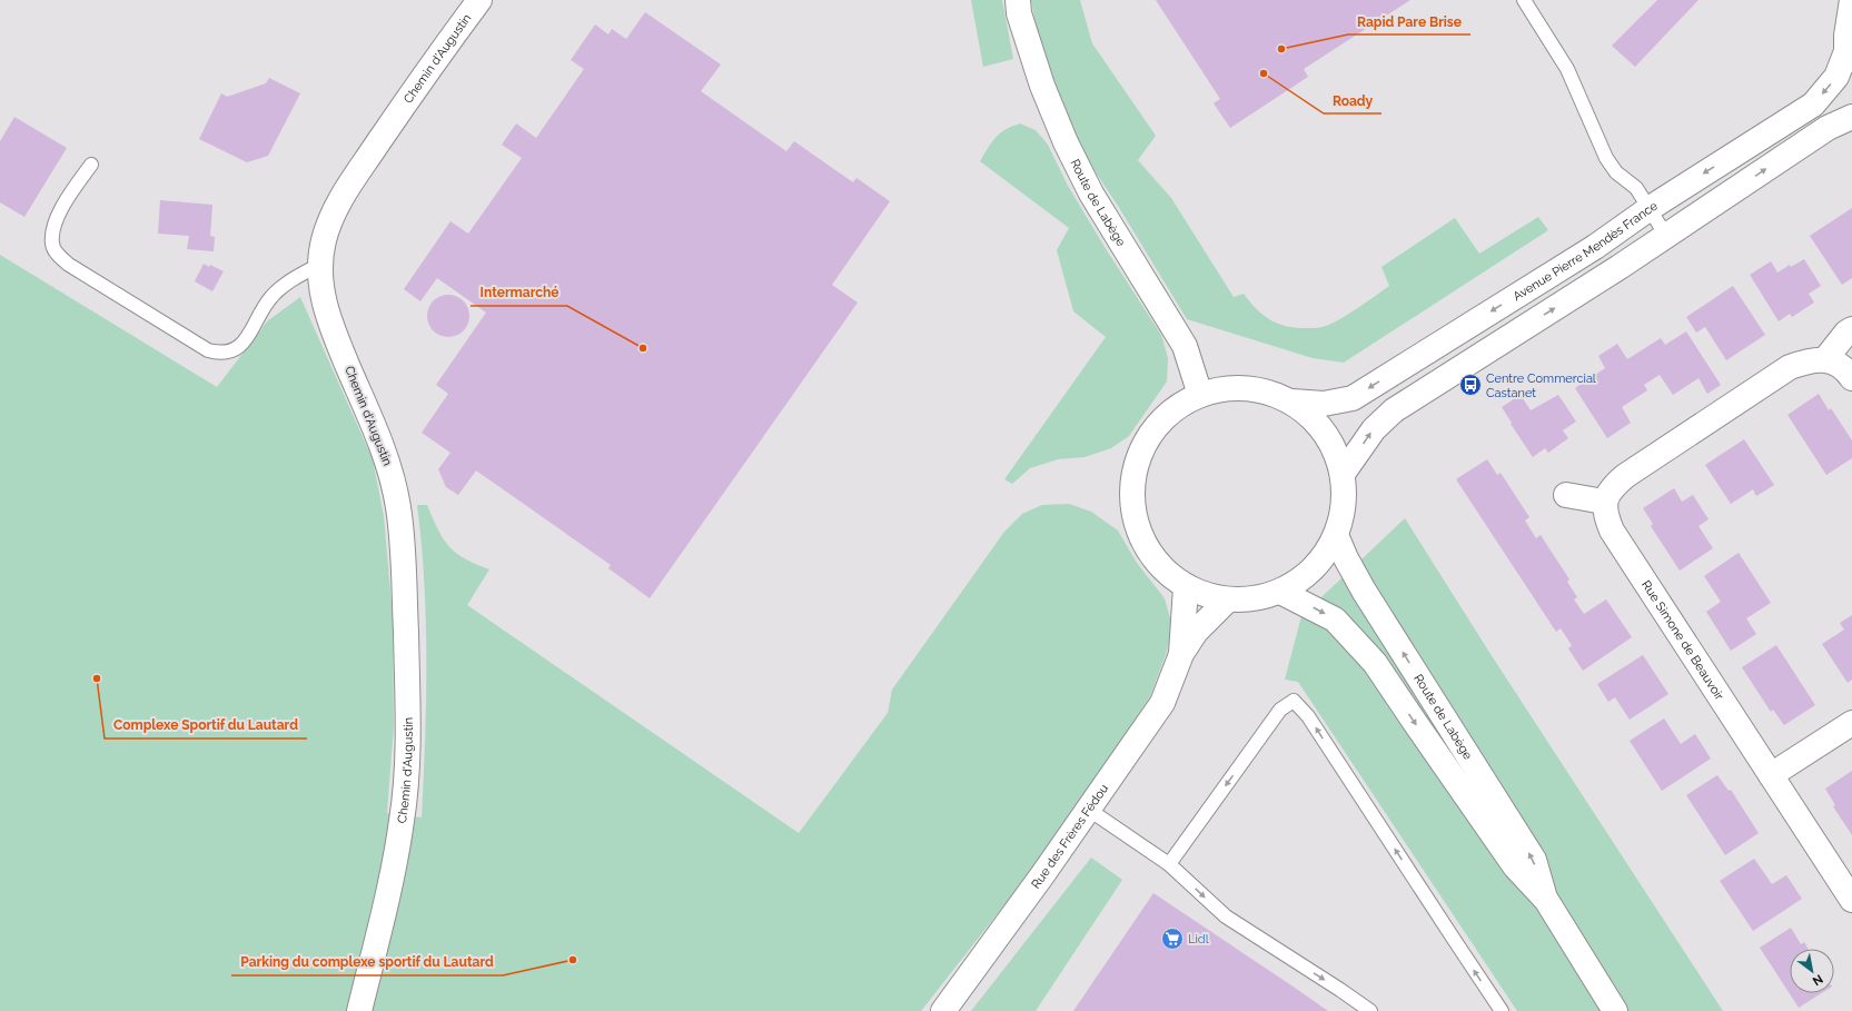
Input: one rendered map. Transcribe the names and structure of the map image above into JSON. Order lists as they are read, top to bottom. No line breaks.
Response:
{"streets":{"street":["Chemin d'Augustin","Route de Labège","Avenue Pierre Mendès France","Rue Simone de Beauvoir","Rue des Frères Fédou"]},"places":{"other":["Rapid Pare Brise","Roady","Intermarché","Complexe Sportif du Lautard","Parking du complexe sportif du Lautard"],"bus stop":["Centre Commercial Castanet"],"supermarket":["Lidl"]},"north":"bottom right"}
